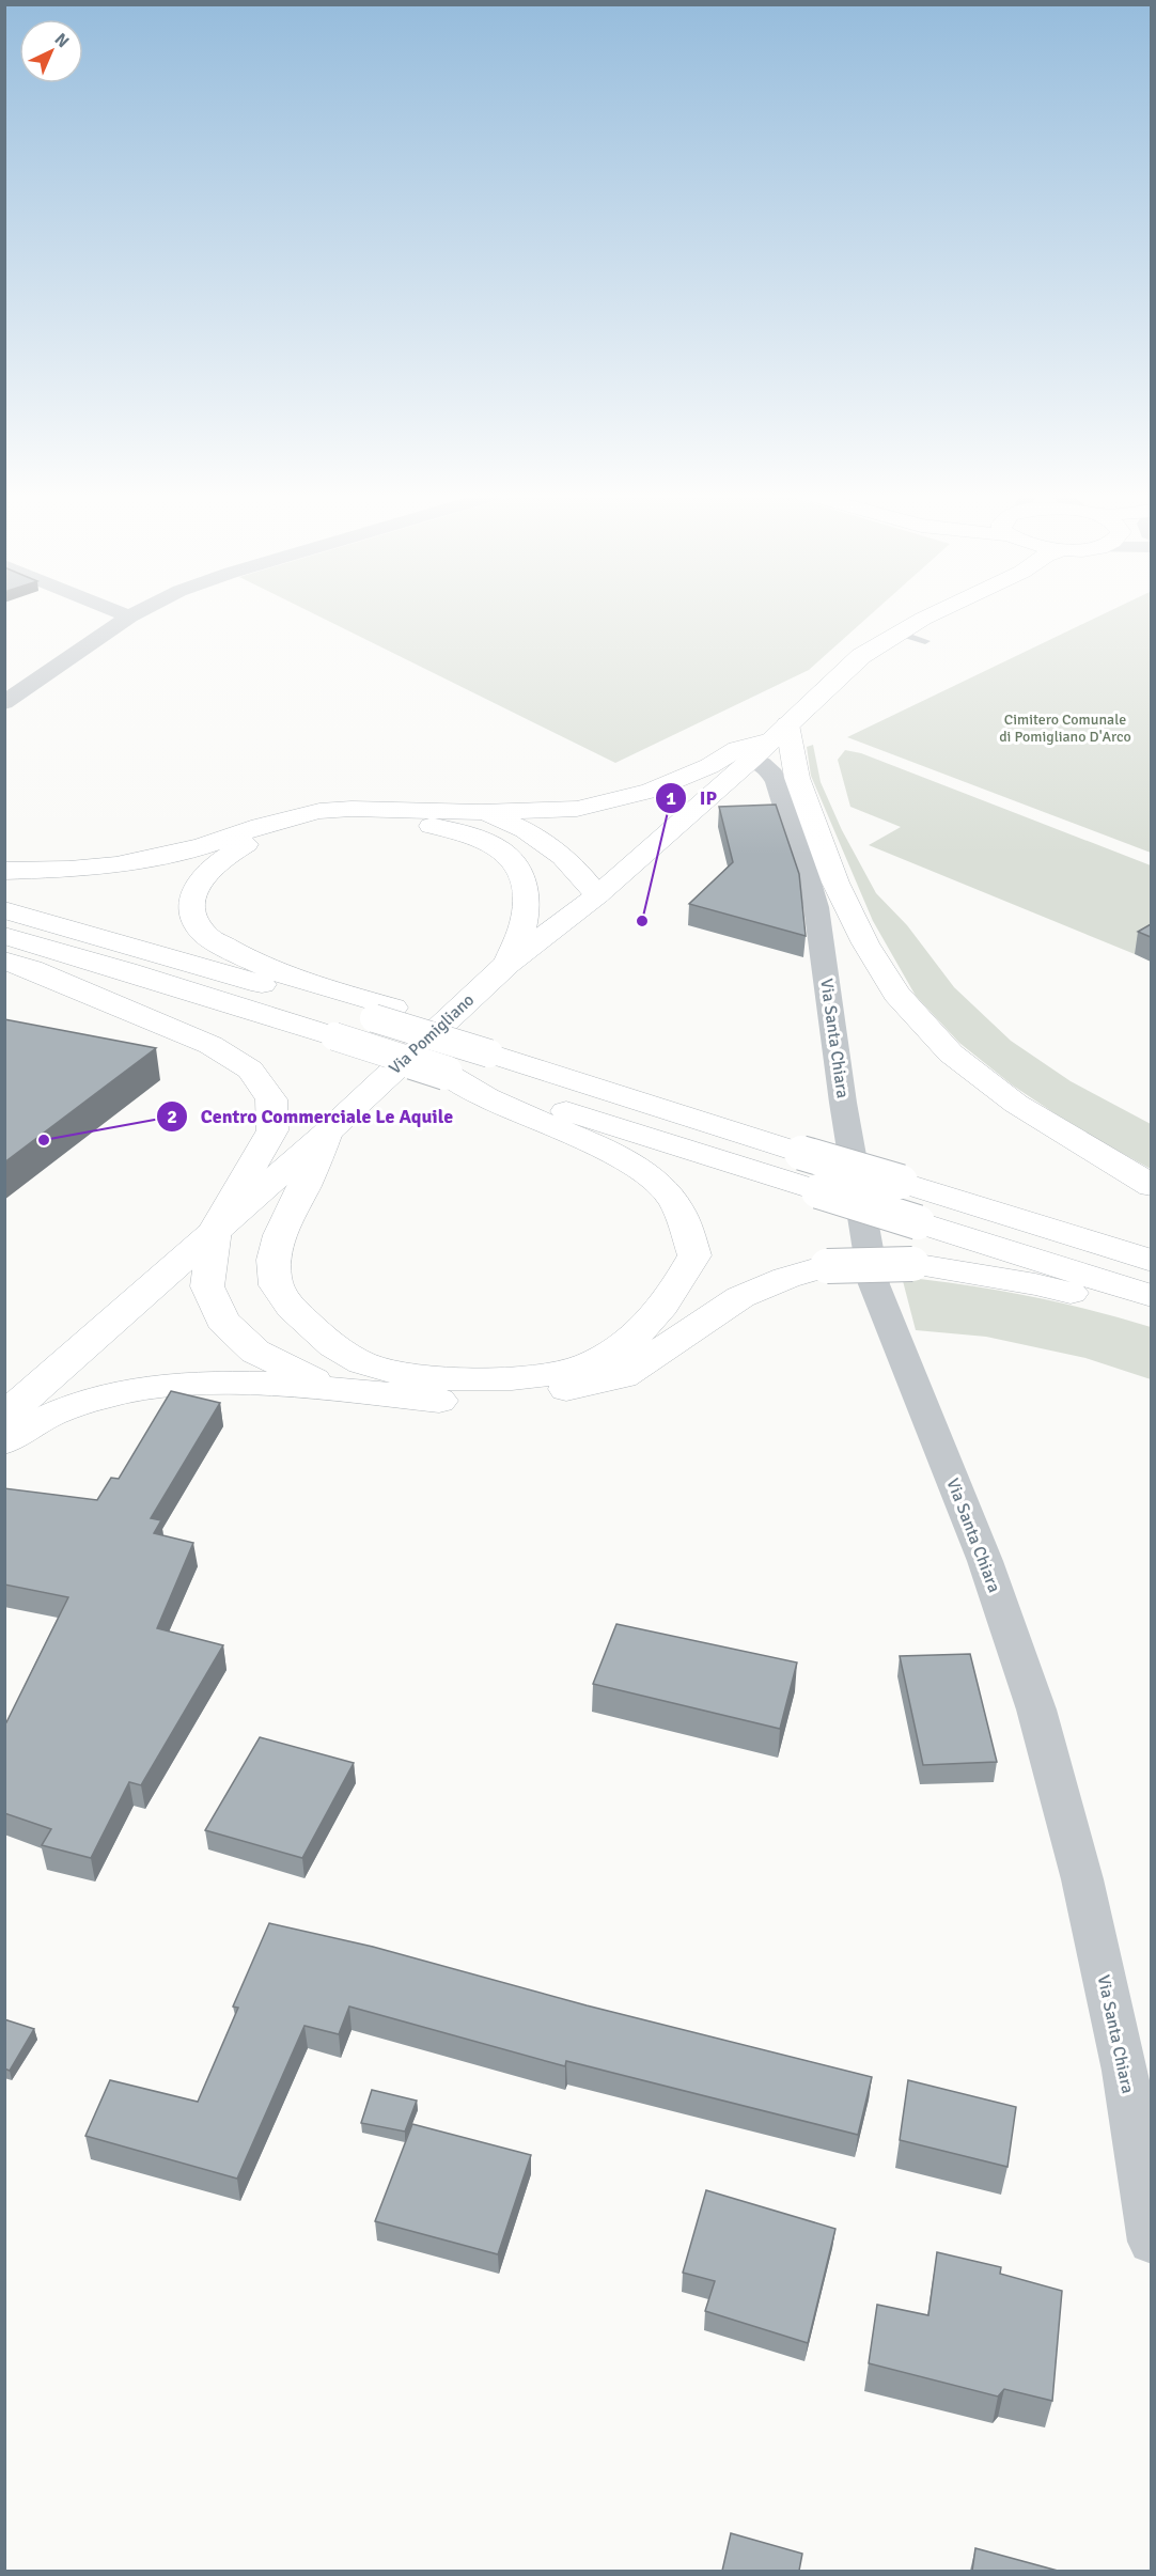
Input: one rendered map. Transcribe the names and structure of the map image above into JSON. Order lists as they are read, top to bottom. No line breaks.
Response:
{"streets":{"main road":["Via Pomigliano"],"street":["Via Santa Chiara"]},"crossings":[["Via Pomigliano","Via Santa Chiara"]],"parks":["Cimitero Comunale di Pomigliano D'Arco"],"places":["IP","Centro Commerciale Le Aquile"],"north":"top right"}
